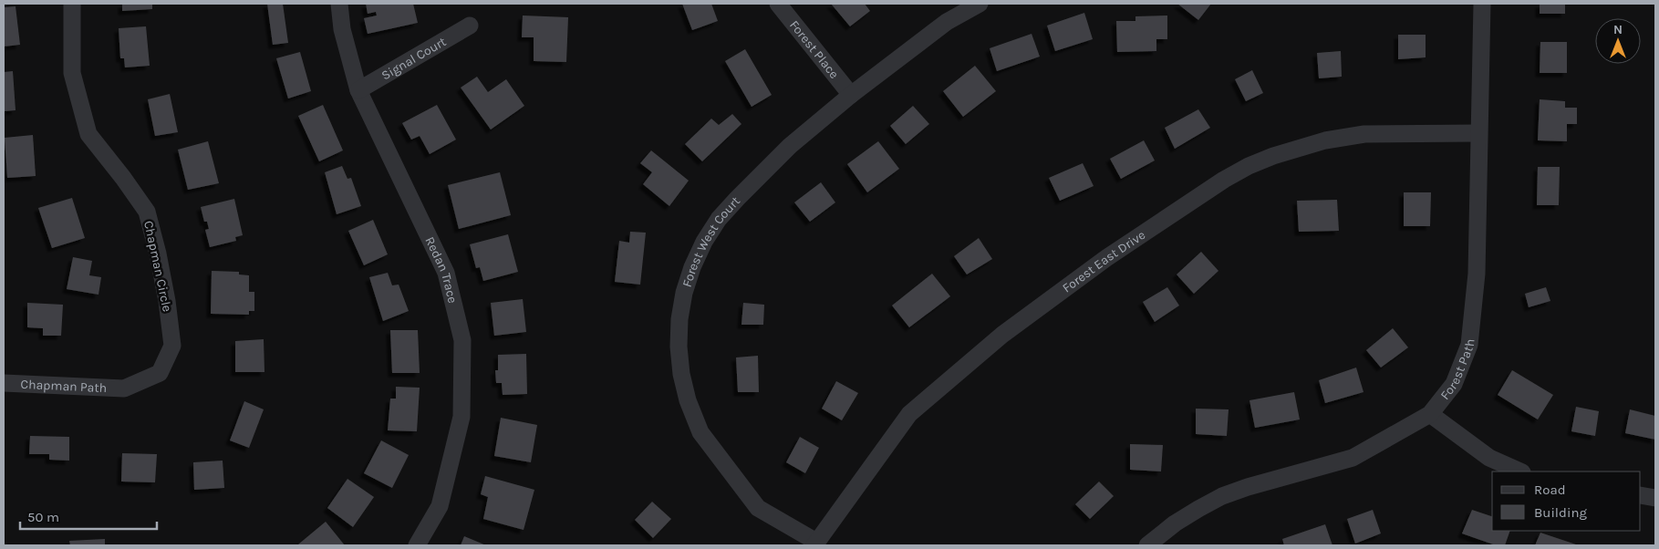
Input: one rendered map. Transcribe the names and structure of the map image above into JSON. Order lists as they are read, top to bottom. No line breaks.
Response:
{"streets":{"street":["Forest Place","Signal Court","Forest West Court","Forest East Drive","Chapman Circle","Redan Trace","Forest Path","Chapman Path"]},"crossings":[["Forest Place","Forest West Court"],["Signal Court","Redan Trace"],["Forest West Court","Forest East Drive"],["Forest East Drive","Forest Path"],["Chapman Circle","Chapman Path"]],"legend":["Road","Building"],"scale_bar":"50 m","north":"top"}
